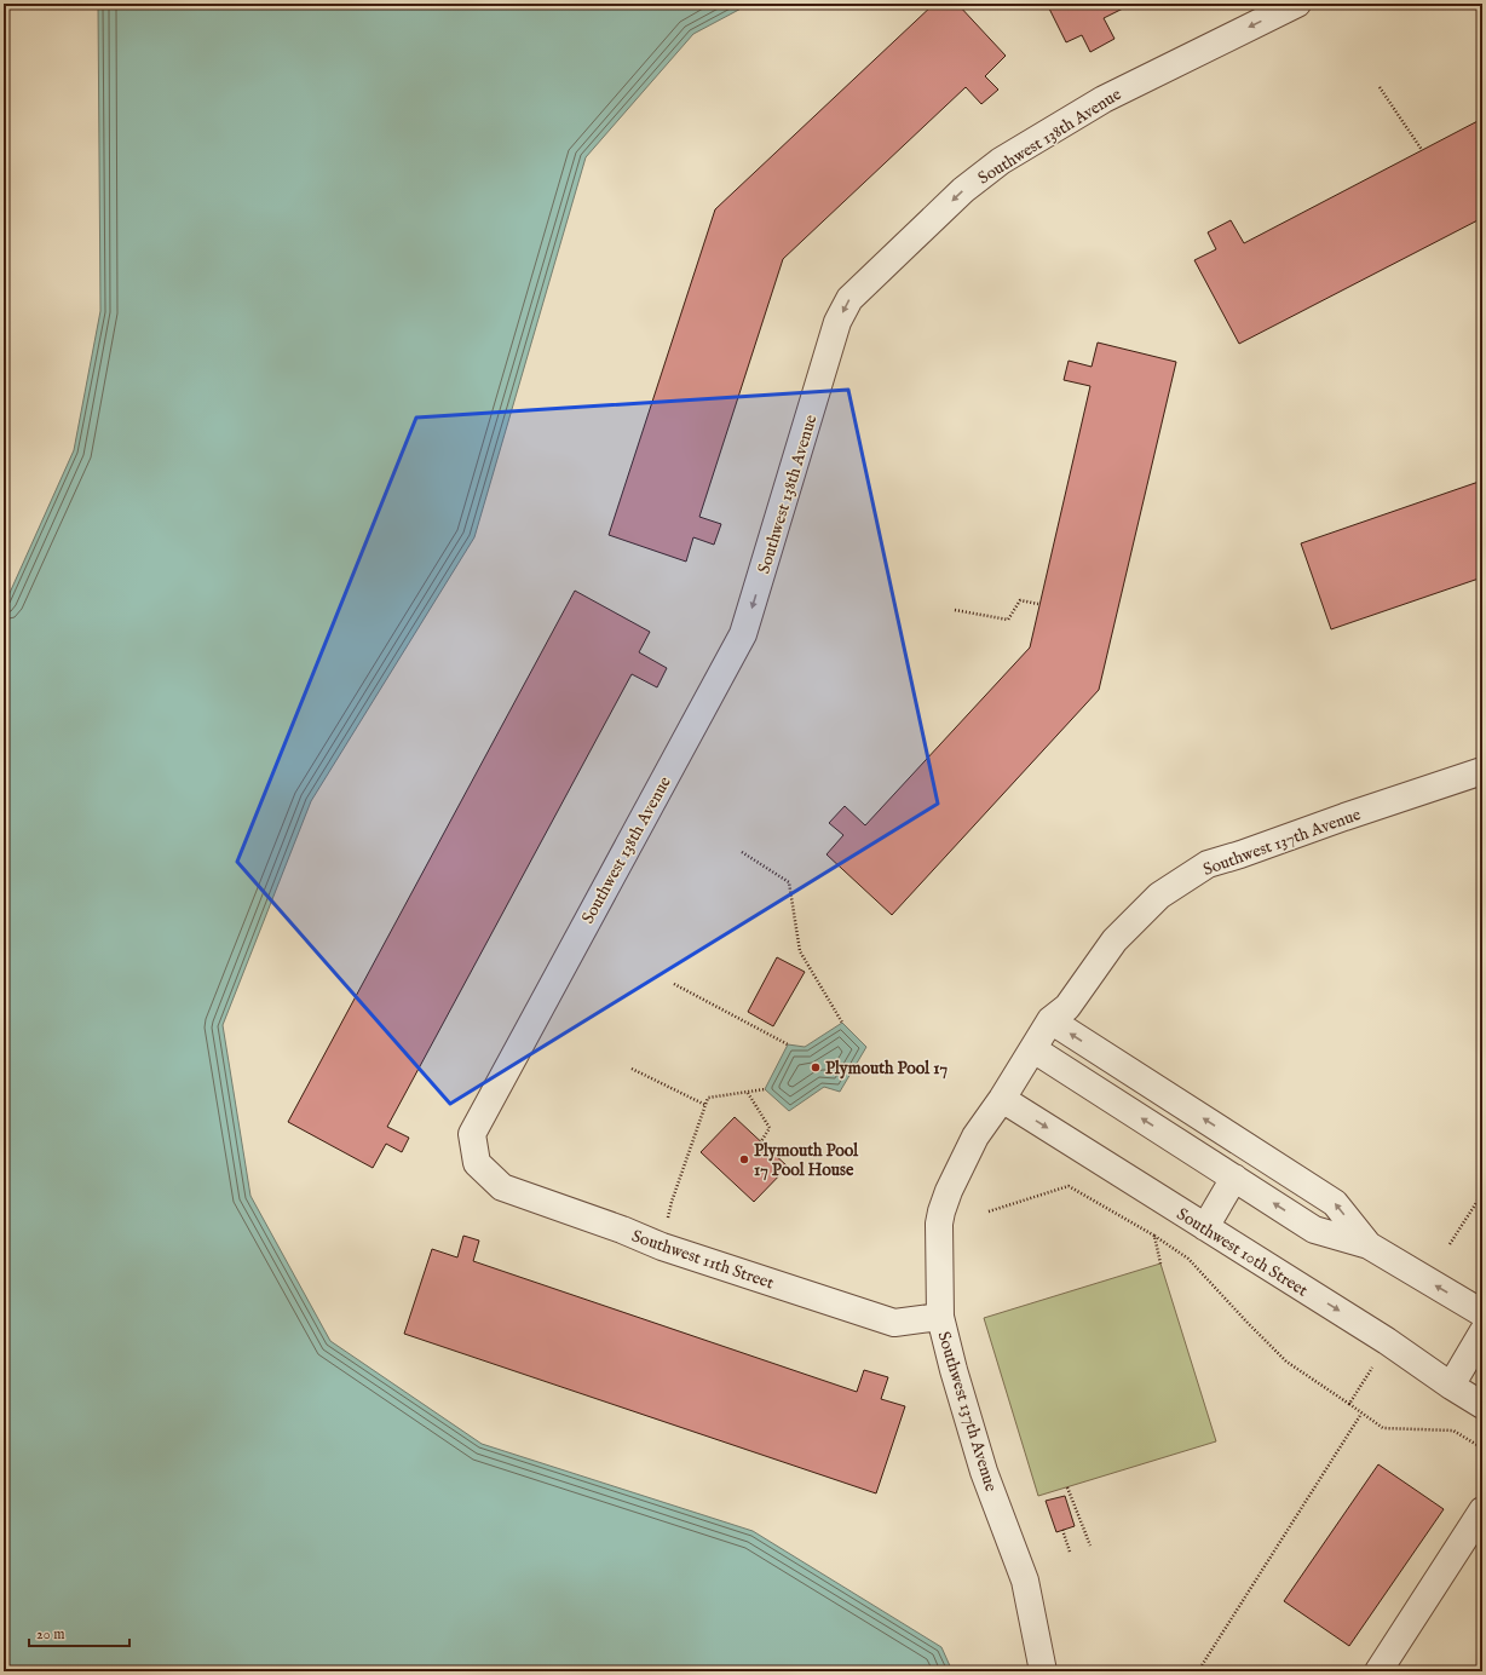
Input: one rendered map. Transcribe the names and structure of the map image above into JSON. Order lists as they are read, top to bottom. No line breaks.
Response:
{"streets":{"street":["Southwest 138th Avenue","Southwest 137th Avenue","Southwest 10th Street","Southwest 11th Street"]},"crossings":[["Southwest 138th Avenue","Southwest 11th Street"],["Southwest 137th Avenue","Southwest 10th Street"],["Southwest 137th Avenue","Southwest 11th Street"]],"one_way":["Southwest 138th Avenue"],"places":["Plymouth Pool 17","Plymouth Pool 17 Pool House"],"scale_bar":"20 m"}
